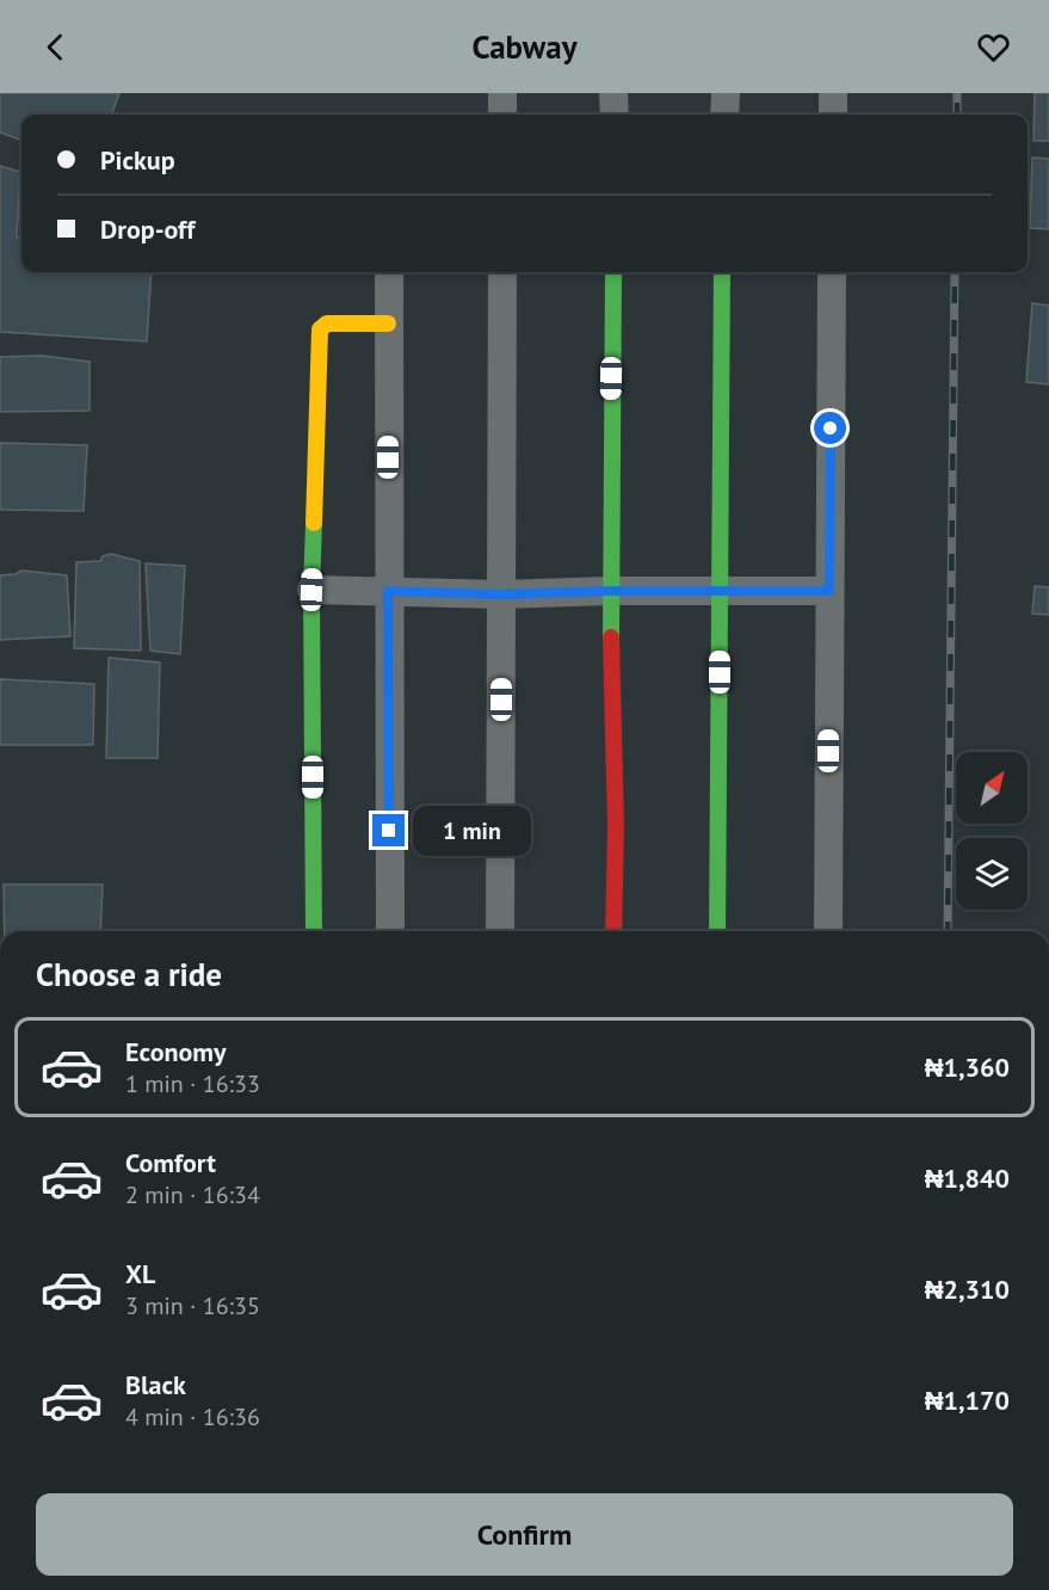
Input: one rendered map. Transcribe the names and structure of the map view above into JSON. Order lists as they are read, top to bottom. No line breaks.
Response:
{"north":"top right","page":{"header":"Cabway","banner":["Pickup","Drop-off"],"bubble":"1 min","heading":"Choose a ride","list":[{"name":"Economy","note":"1 min · 16:33","value":"₦1,360"},{"name":"Comfort","note":"2 min · 16:34","value":"₦1,840"},{"name":"XL","note":"3 min · 16:35","value":"₦2,310"},{"name":"Black","note":"4 min · 16:36","value":"₦1,170"}],"buttons":"Confirm"}}
